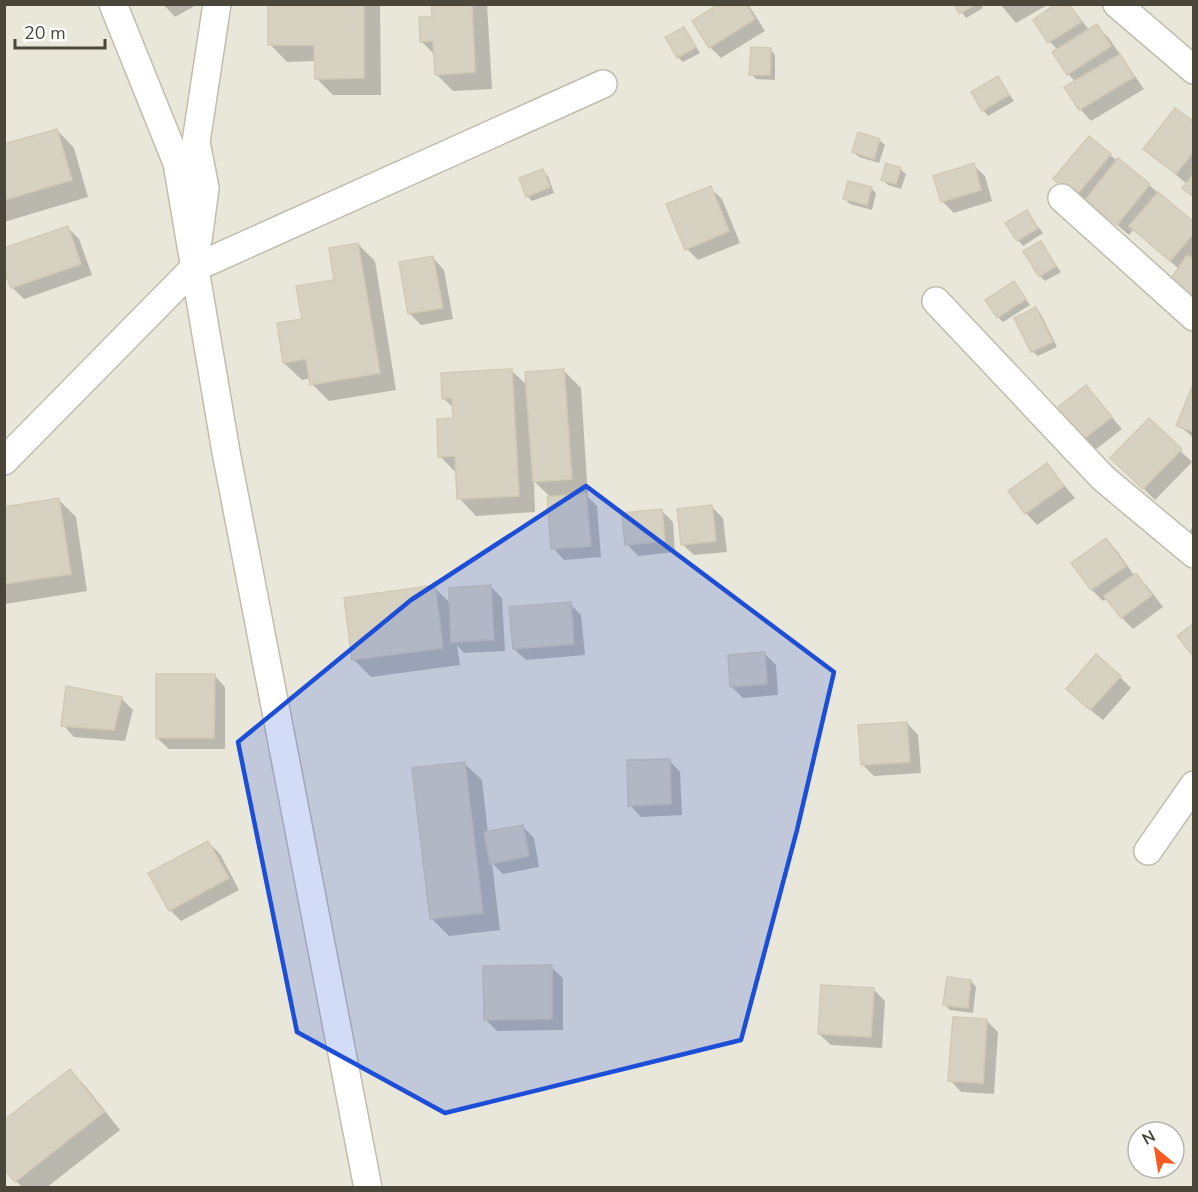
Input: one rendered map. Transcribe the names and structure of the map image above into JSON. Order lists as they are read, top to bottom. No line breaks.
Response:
{"scale_bar":"20 m","north":"top left"}
